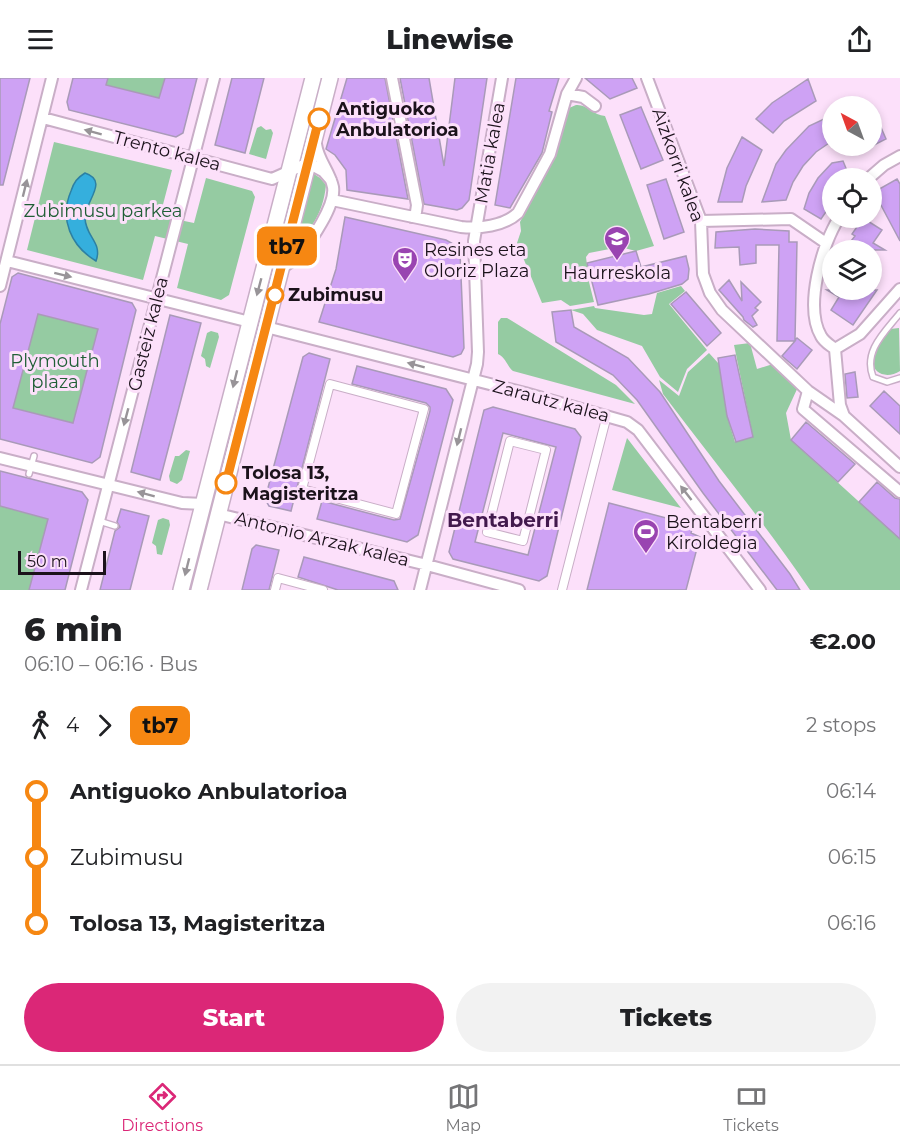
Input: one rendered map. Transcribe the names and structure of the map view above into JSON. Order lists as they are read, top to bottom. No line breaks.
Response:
{"streets":{"street":["Trento kalea","Matia kalea","Aizkorri kalea","Gasteiz kalea","Zarautz kalea","Antonio Arzak kalea"]},"crossings":[["Trento kalea","Gasteiz kalea"],["Matia kalea","Zarautz kalea"],["Matia kalea","Antonio Arzak kalea"]],"one_way":["Trento kalea","Matia kalea","Gasteiz kalea","Zarautz kalea"],"districts":["Bentaberri"],"parks":["Zubimusu parkea","Plymouth plaza"],"places":{"other":["Antiguoko Anbulatorioa","Zubimusu","Tolosa 13, Magisteritza"],"school or university":["Haurreskola"],"theatre":["Resines eta Oloriz Plaza"],"sports":["Bentaberri Kiroldegia"]},"lines":["bus line tb7"],"scale_bar":"50 m","north":"top left","page":{"header":"Linewise","on_map":"tb7","scale":"50 m","heading":["6 min","06:10 – 06:16 · Bus","€2.00"],"legs":["4","tb7","2 stops"],"list":[{"name":"Antiguoko Anbulatorioa","value":"06:14"},{"name":"Zubimusu","value":"06:15"},{"name":"Tolosa 13, Magisteritza","value":"06:16"}],"buttons":["Start","Tickets"],"tabs":["Directions","Map","Tickets"]}}
